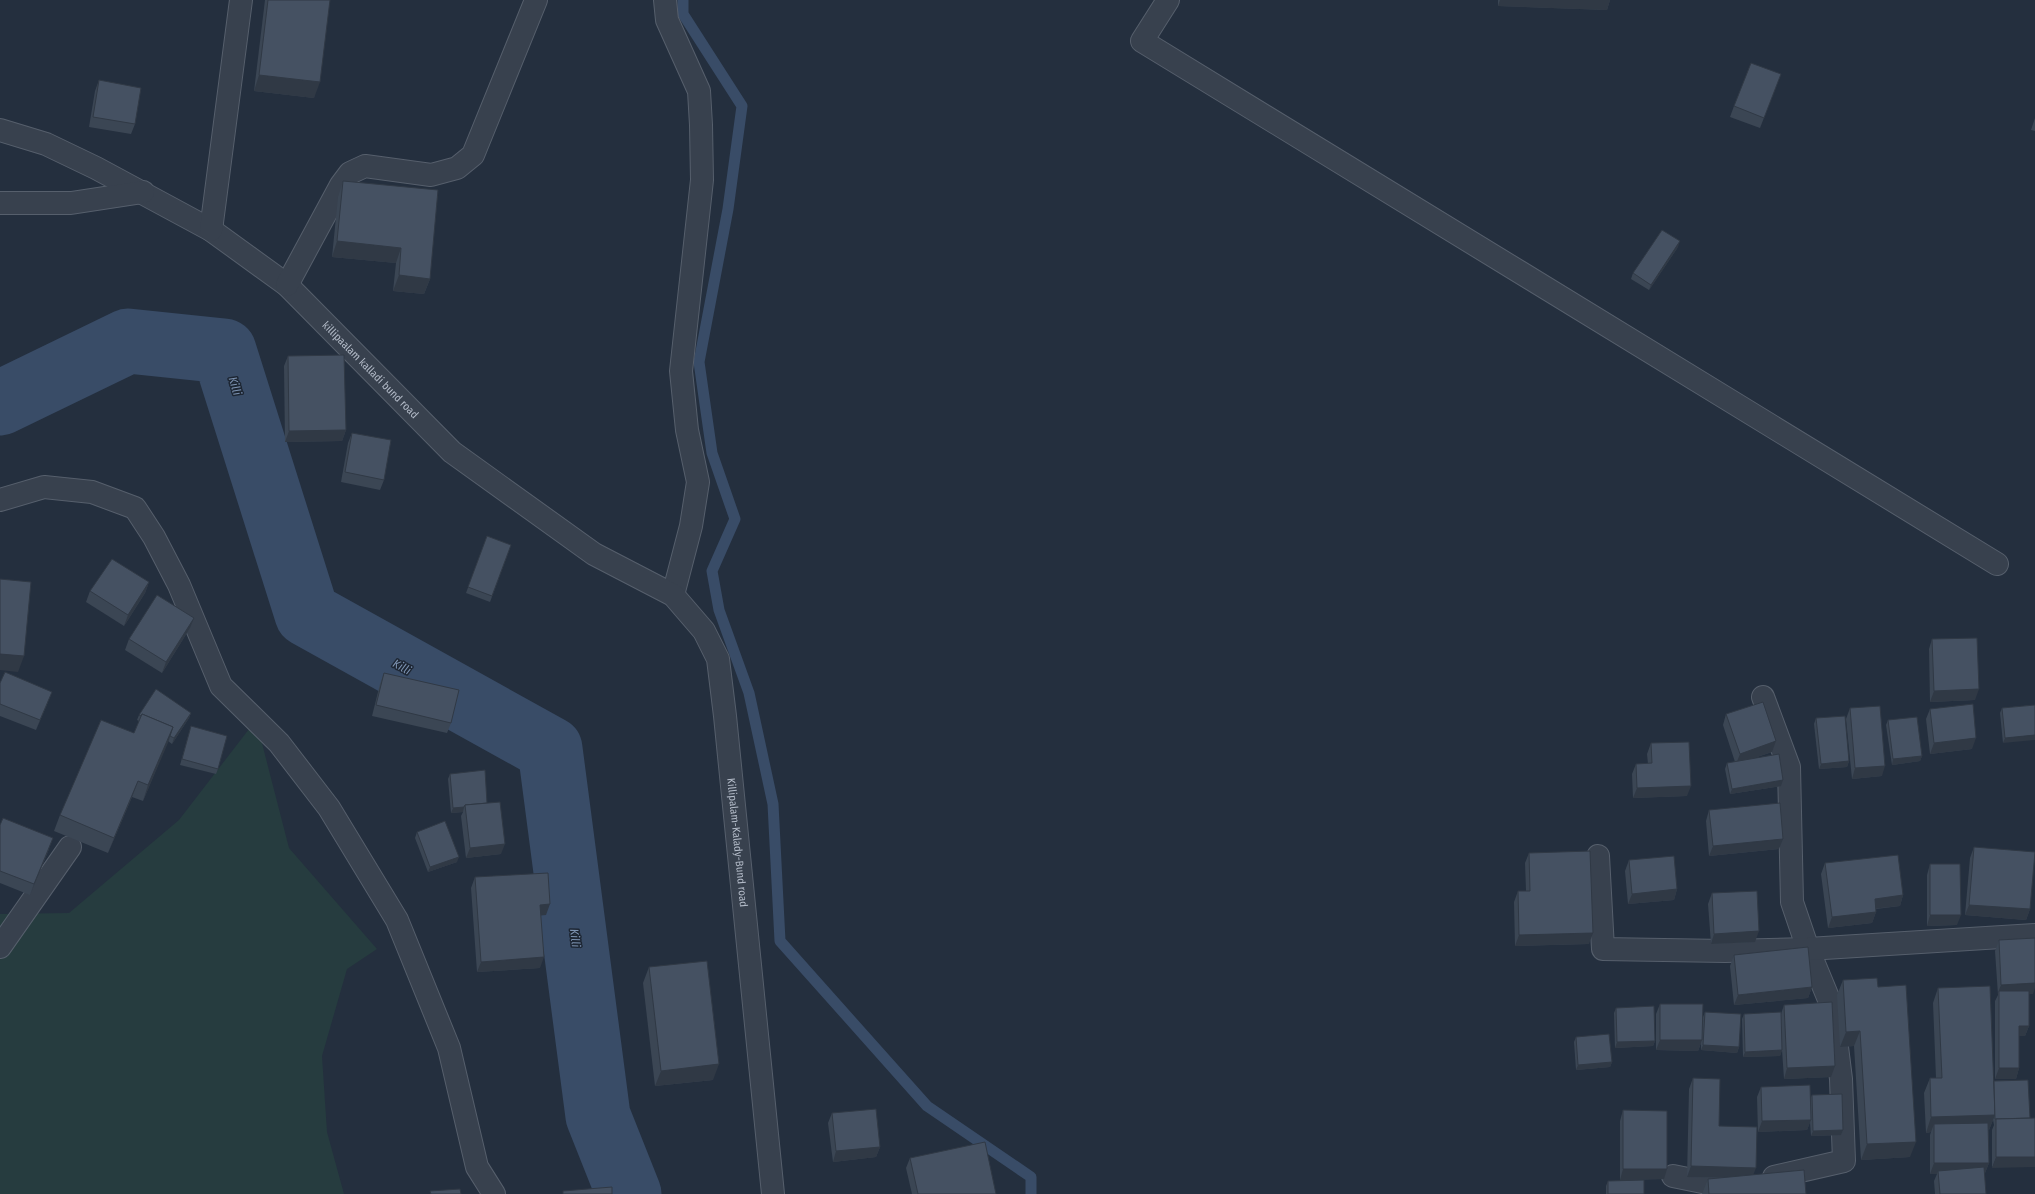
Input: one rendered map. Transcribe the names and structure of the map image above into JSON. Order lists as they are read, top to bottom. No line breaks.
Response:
{"streets":{"street":["killipaalam kalladi bund road","Killipalam-Kalady-Bund road"]},"crossings":[["killipaalam kalladi bund road","Killipalam-Kalady-Bund road"]],"water":["Killi"]}
